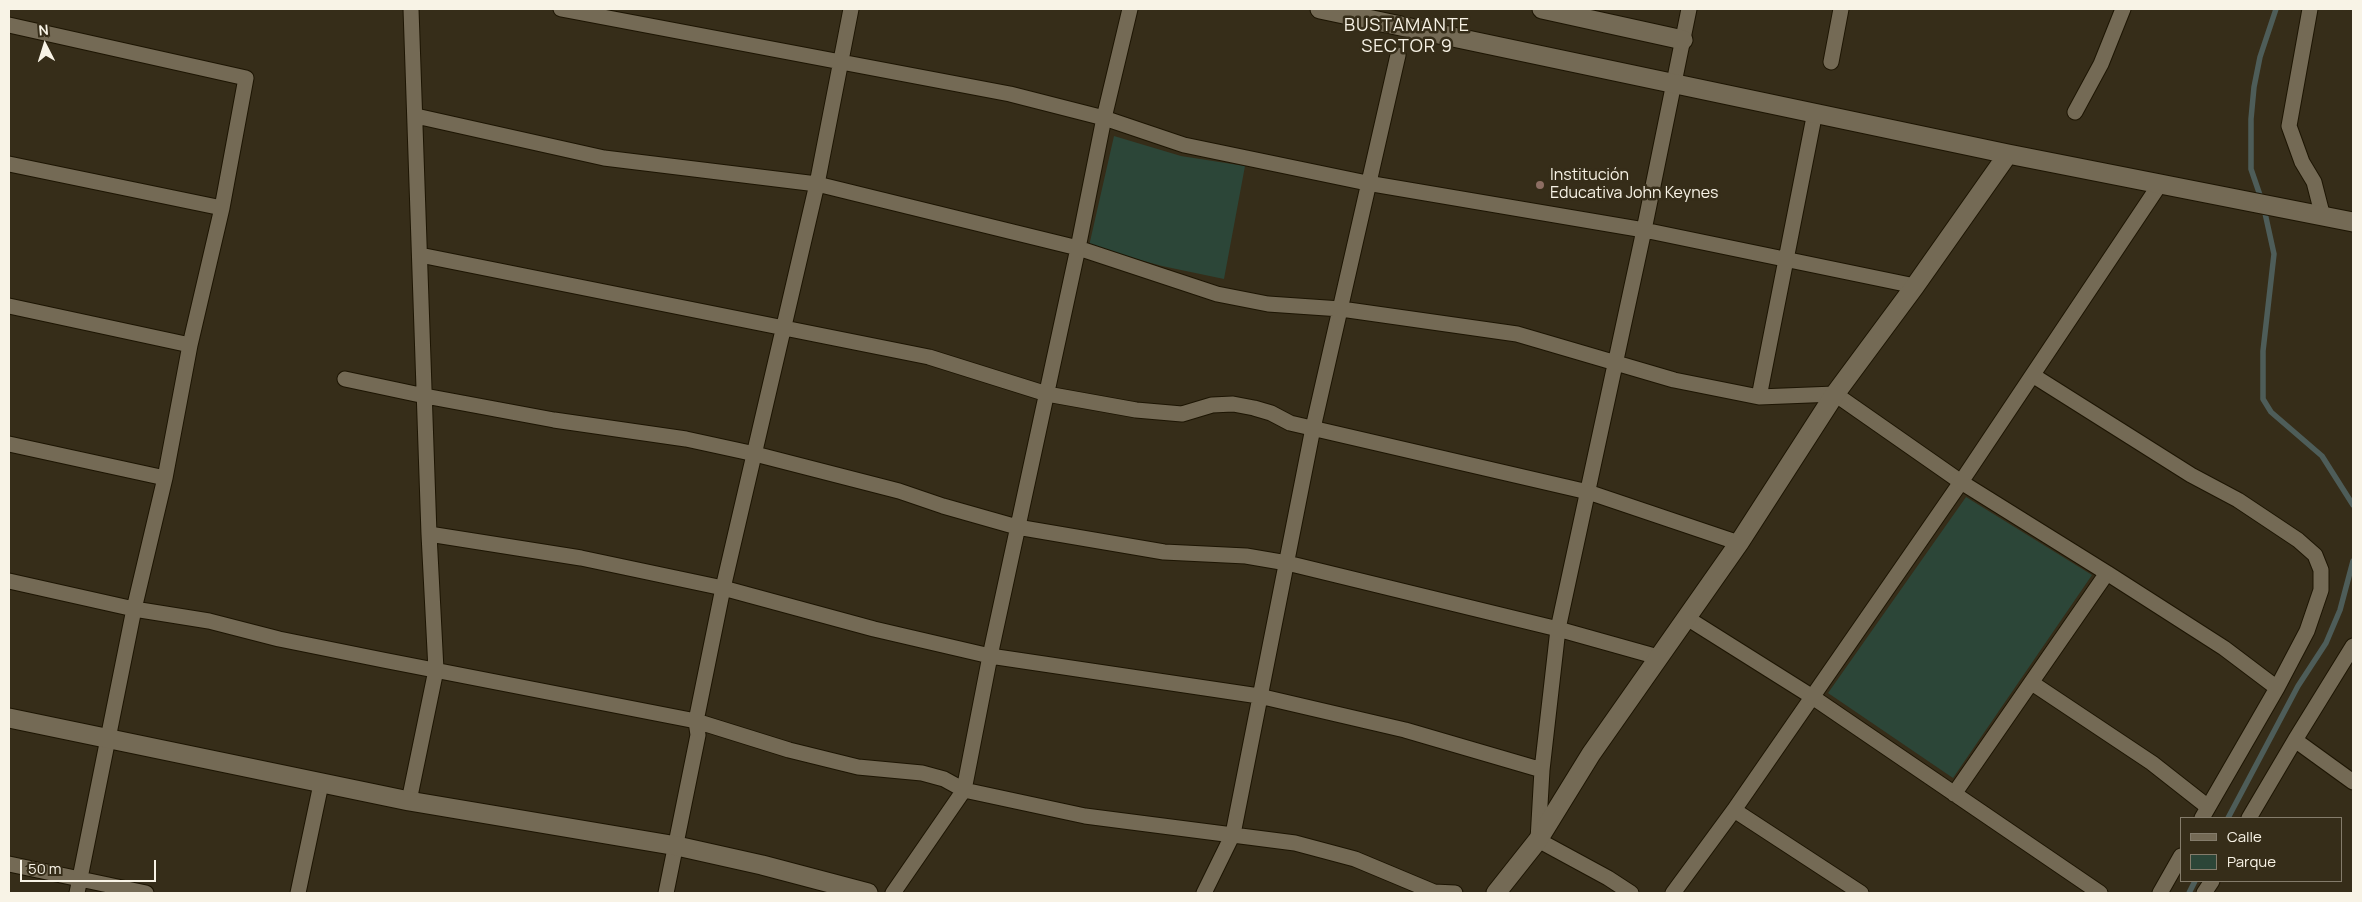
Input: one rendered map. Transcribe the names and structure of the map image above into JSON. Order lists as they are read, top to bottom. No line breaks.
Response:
{"districts":["BUSTAMANTE SECTOR 9"],"places":["Institución Educativa John Keynes"],"legend":["Calle","Parque"],"scale_bar":"50 m","north":"top"}
